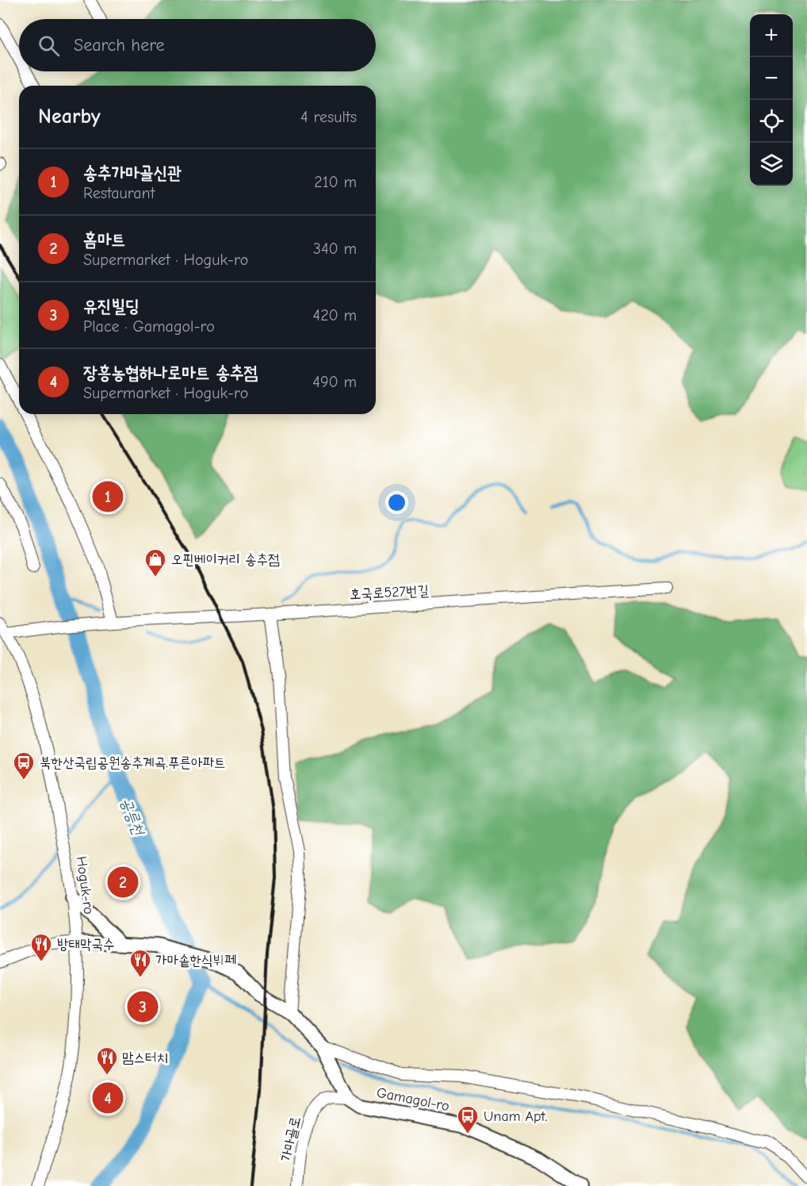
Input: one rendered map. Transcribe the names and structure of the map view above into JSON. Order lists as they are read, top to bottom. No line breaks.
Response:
{"streets":{"main road":["Gamagol-ro"],"street":["호국로527번길","Hoguk-ro","가마골로"]},"crossings":[["호국로527번길","Hoguk-ro"],["Gamagol-ro","가마골로"]],"water":["공릉천"],"places":{"shop":["오핀베이커리 송추점"],"bus stop":["북한산국립공원송추계곡.푸른아파트","Unam Apt."],"restaurant":["방태막국수","가마솥한식뷔페","맘스터치"]},"page":{"map_buttons":["+","−"],"search":"Search here","heading":["Nearby","4 results"],"list":[{"mark":"1","name":"송추가마골신관","note":"Restaurant","value":"210 m"},{"mark":"2","name":"홈마트","note":"Supermarket · Hoguk-ro","value":"340 m"},{"mark":"3","name":"유진빌딩","note":"Place · Gamagol-ro","value":"420 m"},{"mark":"4","name":"장흥농협하나로마트 송추점","note":"Supermarket · Hoguk-ro","value":"490 m"}],"pins":["1","2","3","4"]}}
